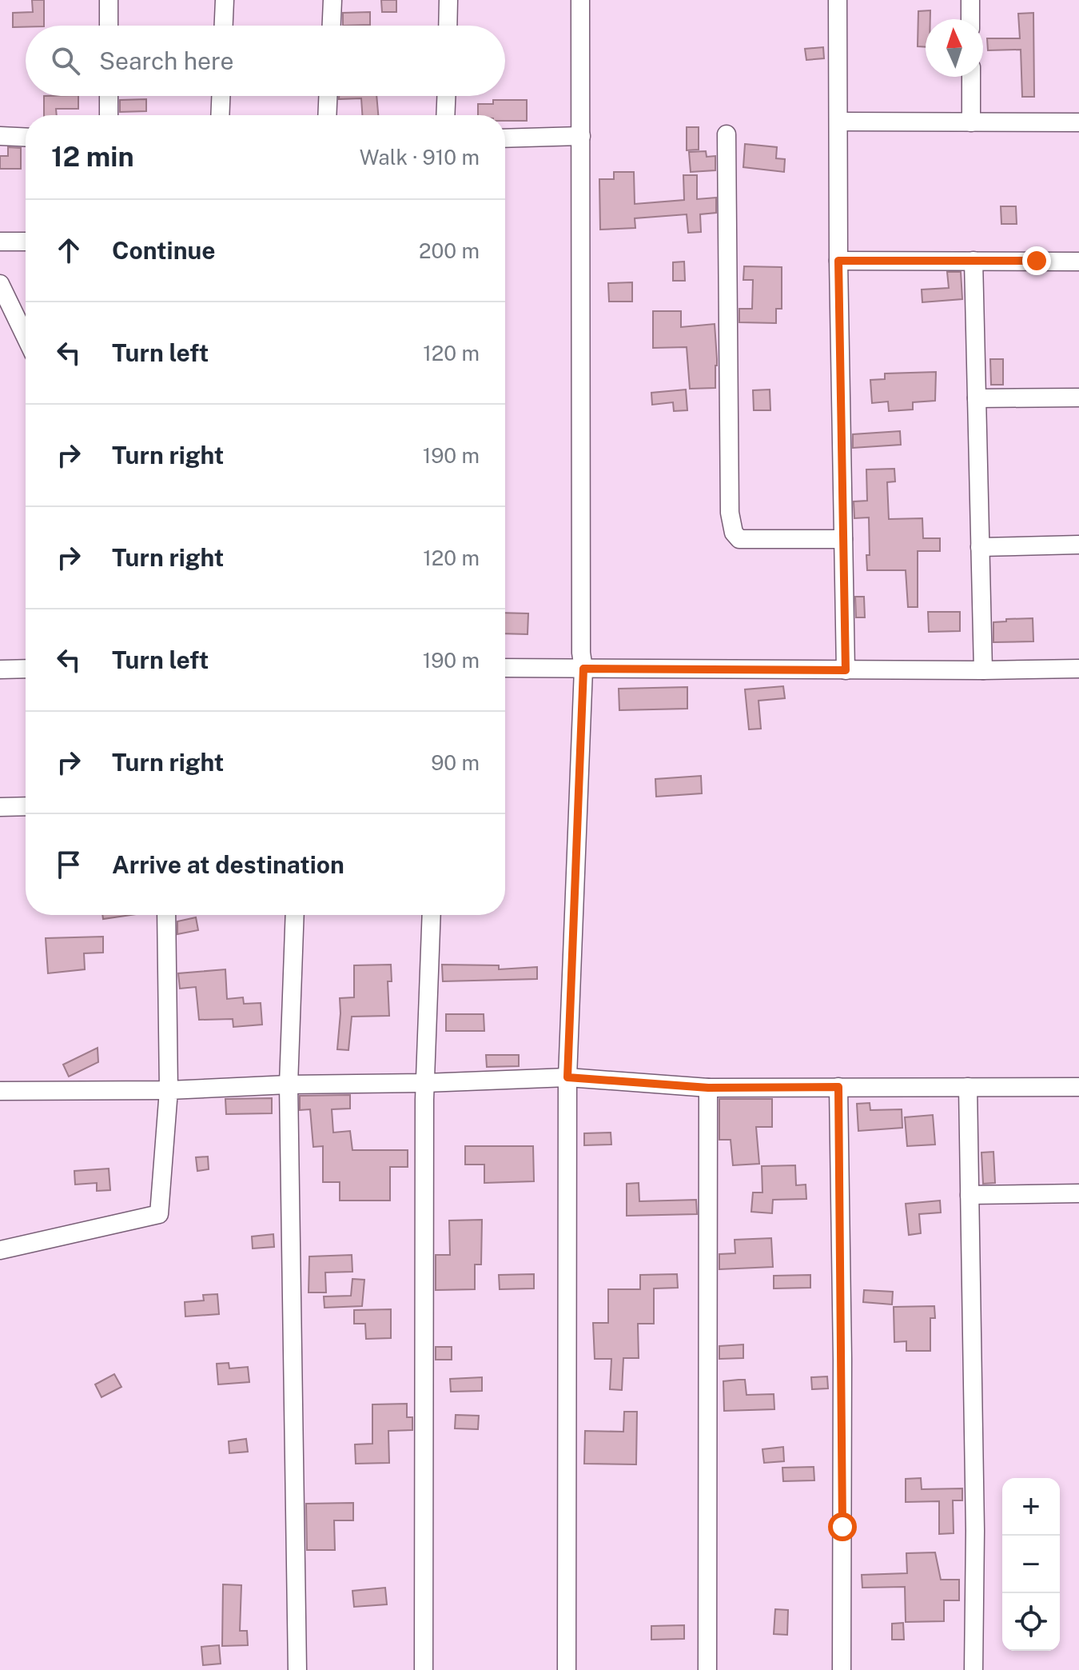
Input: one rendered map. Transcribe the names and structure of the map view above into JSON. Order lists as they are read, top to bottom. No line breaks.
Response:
{"north":"top","page":{"search":"Search here","heading":["12 min","Walk · 910 m"],"list":[["Continue","200 m"],["Turn left","120 m"],["Turn right","190 m"],["Turn right","120 m"],["Turn left","190 m"],["Turn right","90 m"],"Arrive at destination"],"map_buttons":["+","−"]}}
